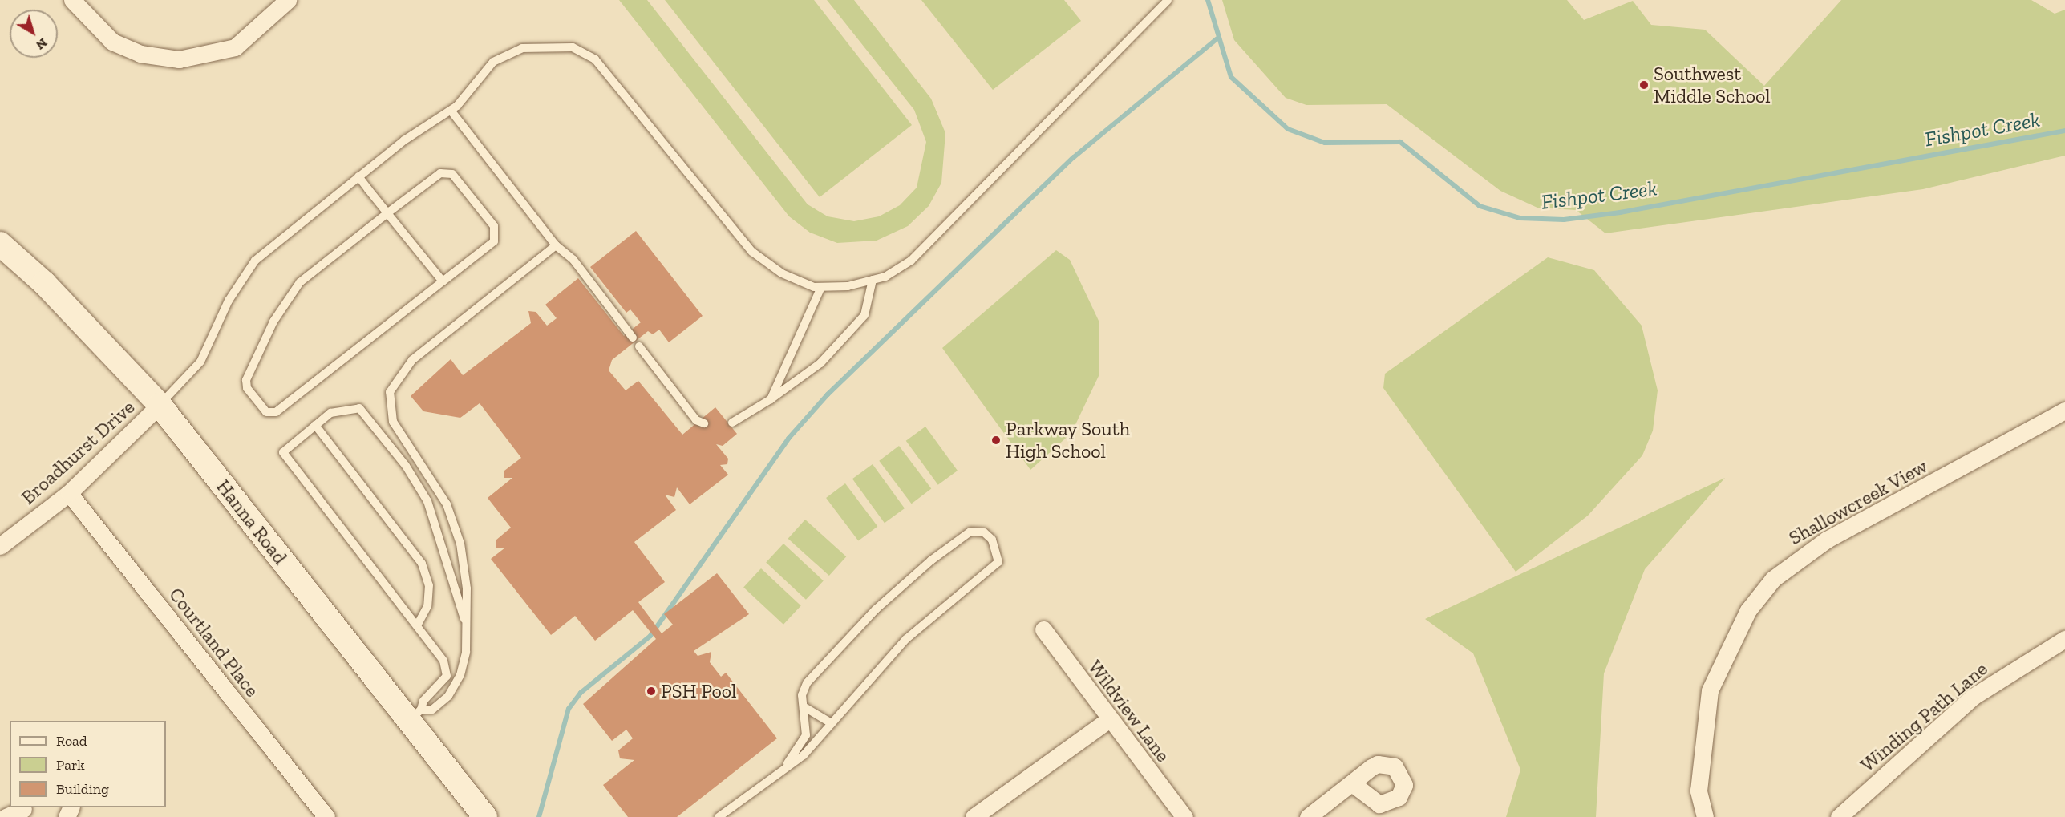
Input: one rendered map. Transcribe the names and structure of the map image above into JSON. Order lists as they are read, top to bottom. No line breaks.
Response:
{"streets":{"street":["Broadhurst Drive","Shallowcreek View","Hanna Road","Courtland Place","Wildview Lane","Winding Path Lane"]},"crossings":[["Broadhurst Drive","Hanna Road"],["Broadhurst Drive","Courtland Place"]],"water":["Fishpot Creek"],"places":["Southwest Middle School","Parkway South High School","PSH Pool"],"legend":["Road","Park","Building"],"north":"bottom right"}
